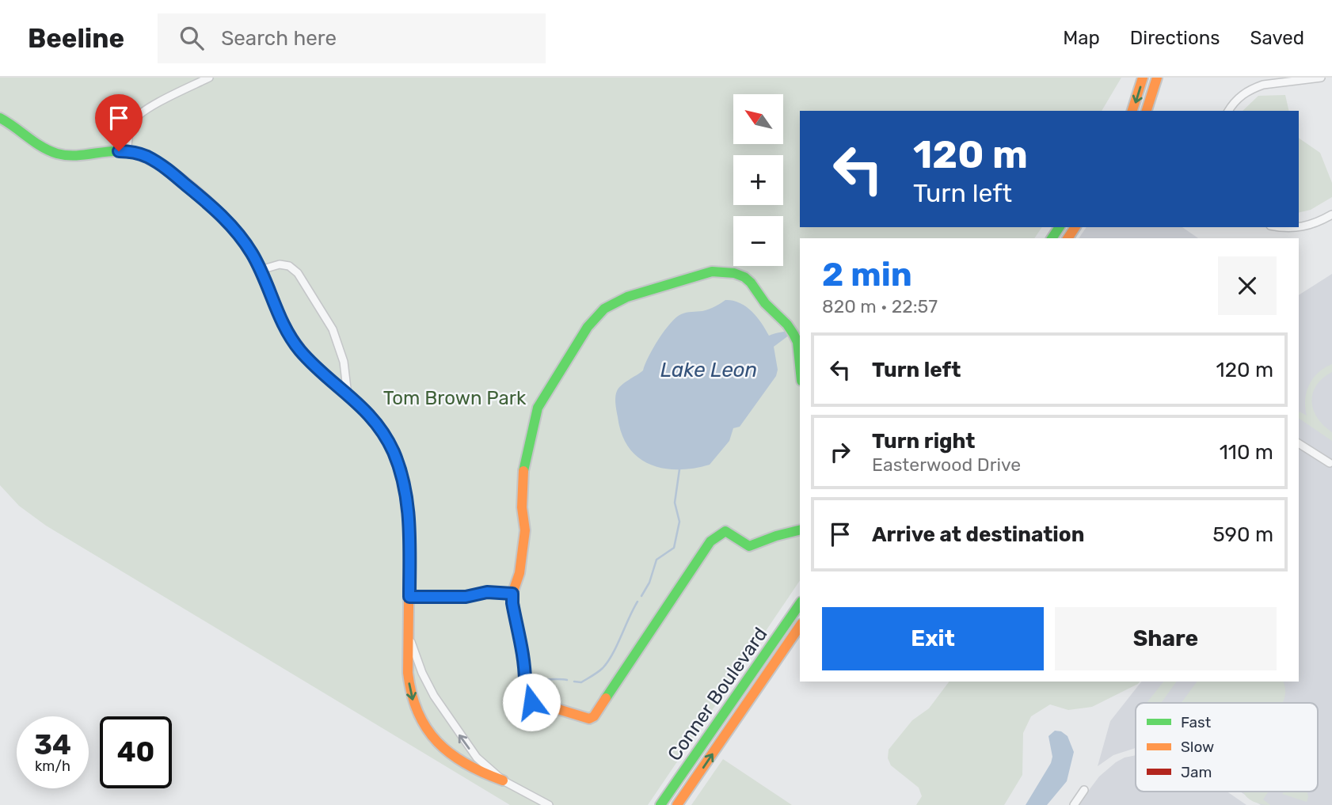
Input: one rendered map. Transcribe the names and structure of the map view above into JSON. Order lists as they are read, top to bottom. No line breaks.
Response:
{"streets":{"street":["Conner Boulevard"]},"water":["Lake Leon"],"parks":["Tom Brown Park"],"legend":["Fast","Slow","Jam"],"north":"top left","page":{"header":"Beeline","search":"Search here","nav":["Map","Directions","Saved"],"map_buttons":["+","−"],"turn":["120 m","Turn left"],"heading":["2 min","820 m · 22:57"],"list":[{"name":"Turn left","value":"120 m"},{"name":"Turn right","note":"Easterwood Drive","value":"110 m"},{"name":"Arrive at destination","value":"590 m"}],"buttons":["Exit","Share"],"speed":"34 km/h","limit":"40"}}
